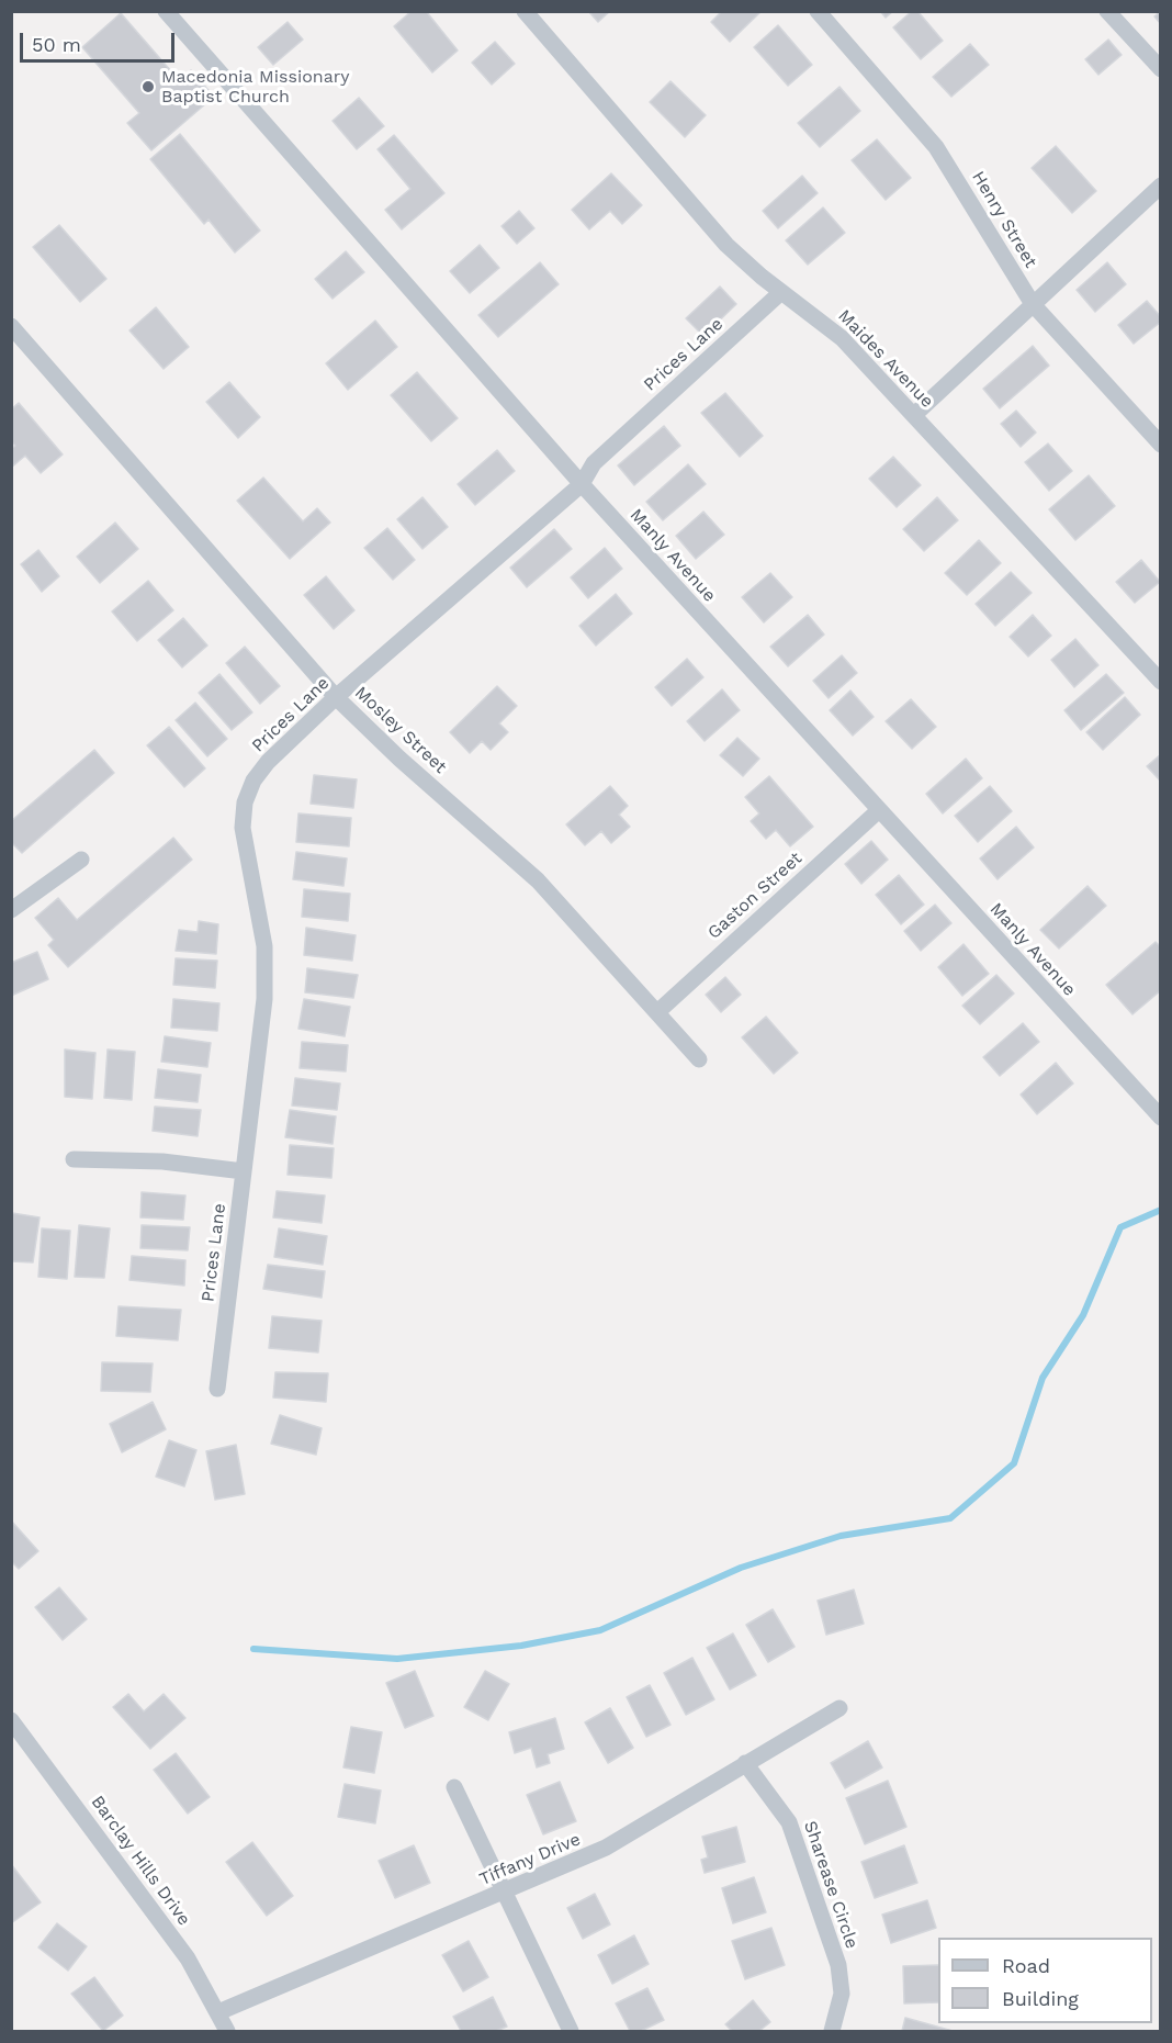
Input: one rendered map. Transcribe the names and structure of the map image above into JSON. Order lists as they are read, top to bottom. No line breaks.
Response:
{"streets":{"street":["Henry Street","Prices Lane","Maides Avenue","Manly Avenue","Mosley Street","Gaston Street","Tiffany Drive","Barclay Hills Drive","Sharease Circle"]},"crossings":[["Prices Lane","Maides Avenue"],["Prices Lane","Manly Avenue"],["Prices Lane","Mosley Street"],["Manly Avenue","Gaston Street"],["Mosley Street","Gaston Street"],["Tiffany Drive","Barclay Hills Drive"],["Tiffany Drive","Sharease Circle"]],"places":["Macedonia Missionary Baptist Church"],"legend":["Road","Building"],"scale_bar":"50 m"}
